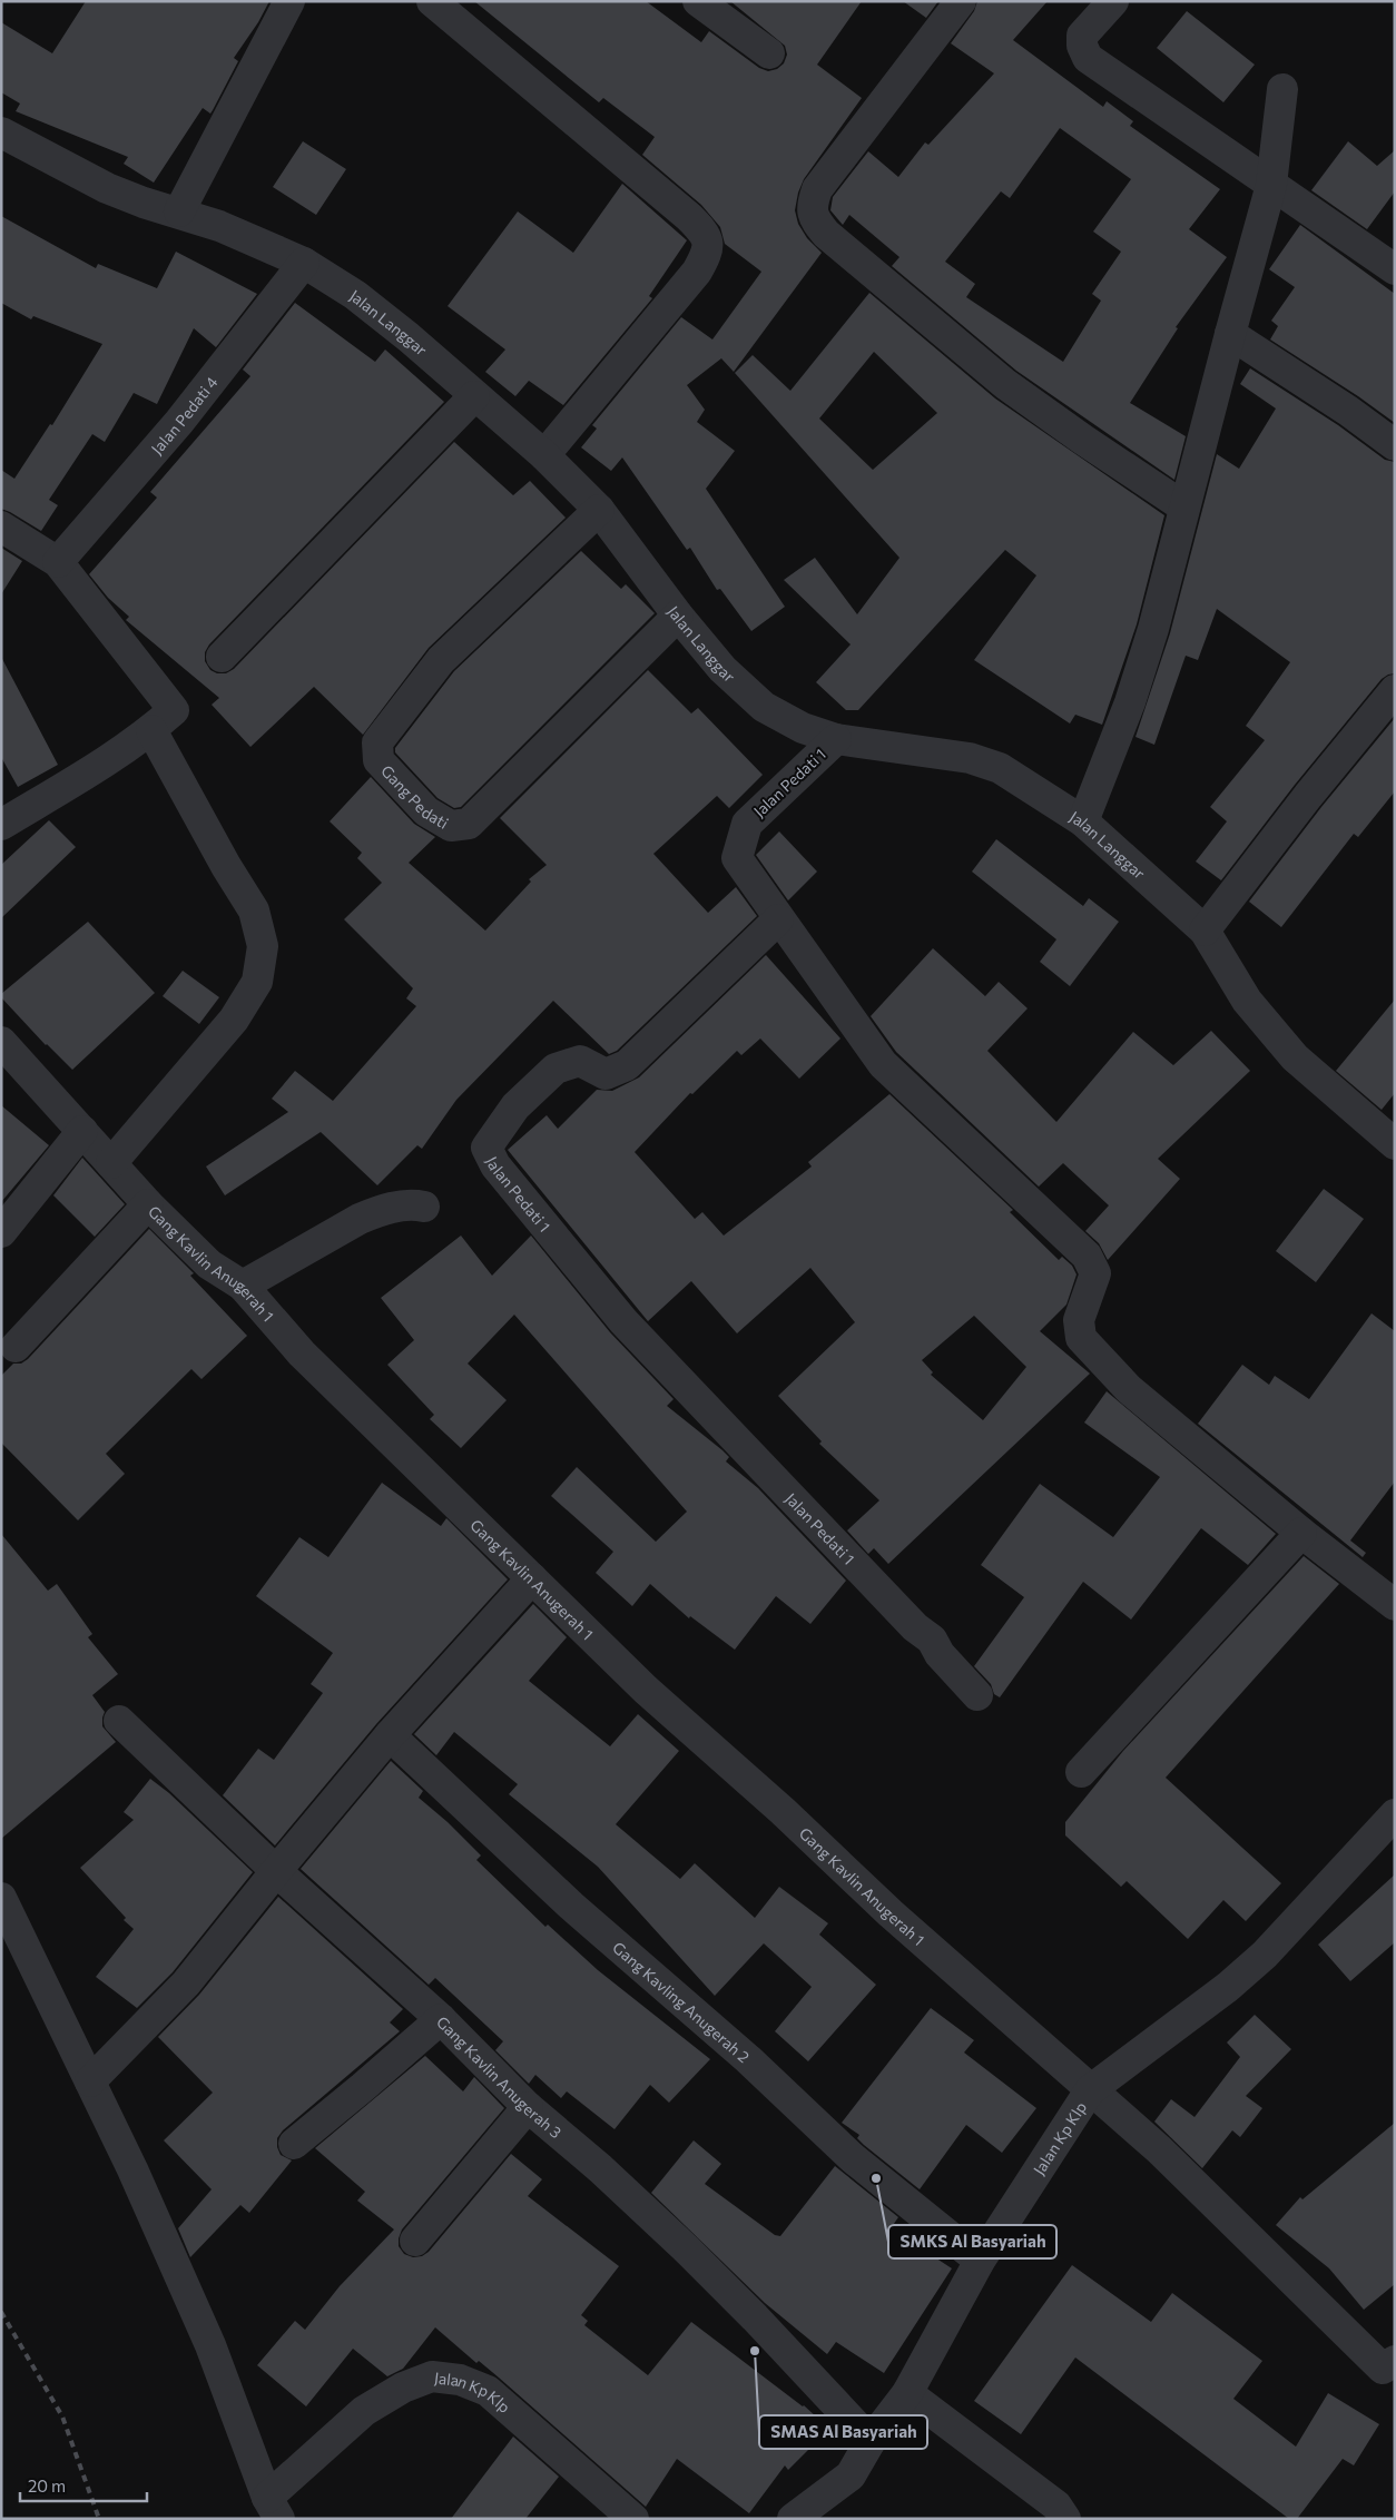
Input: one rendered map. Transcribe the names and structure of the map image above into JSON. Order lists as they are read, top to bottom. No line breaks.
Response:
{"streets":{"street":["Jalan Langgar","Jalan Pedati 4","Jalan Pedati 1","Gang Pedati","Gang Kavlin Anugerah 1","Gang Kavling Anugerah 2","Gang Kavlin Anugerah 3","Jalan Kp Klp"]},"crossings":[["Jalan Langgar","Jalan Pedati 4"],["Jalan Langgar","Jalan Pedati 1"],["Jalan Langgar","Gang Pedati"],["Gang Kavlin Anugerah 1","Jalan Kp Klp"],["Gang Kavling Anugerah 2","Jalan Kp Klp"],["Gang Kavlin Anugerah 3","Jalan Kp Klp"]],"places":["SMKS Al Basyariah","SMAS Al Basyariah"],"scale_bar":"20 m"}
